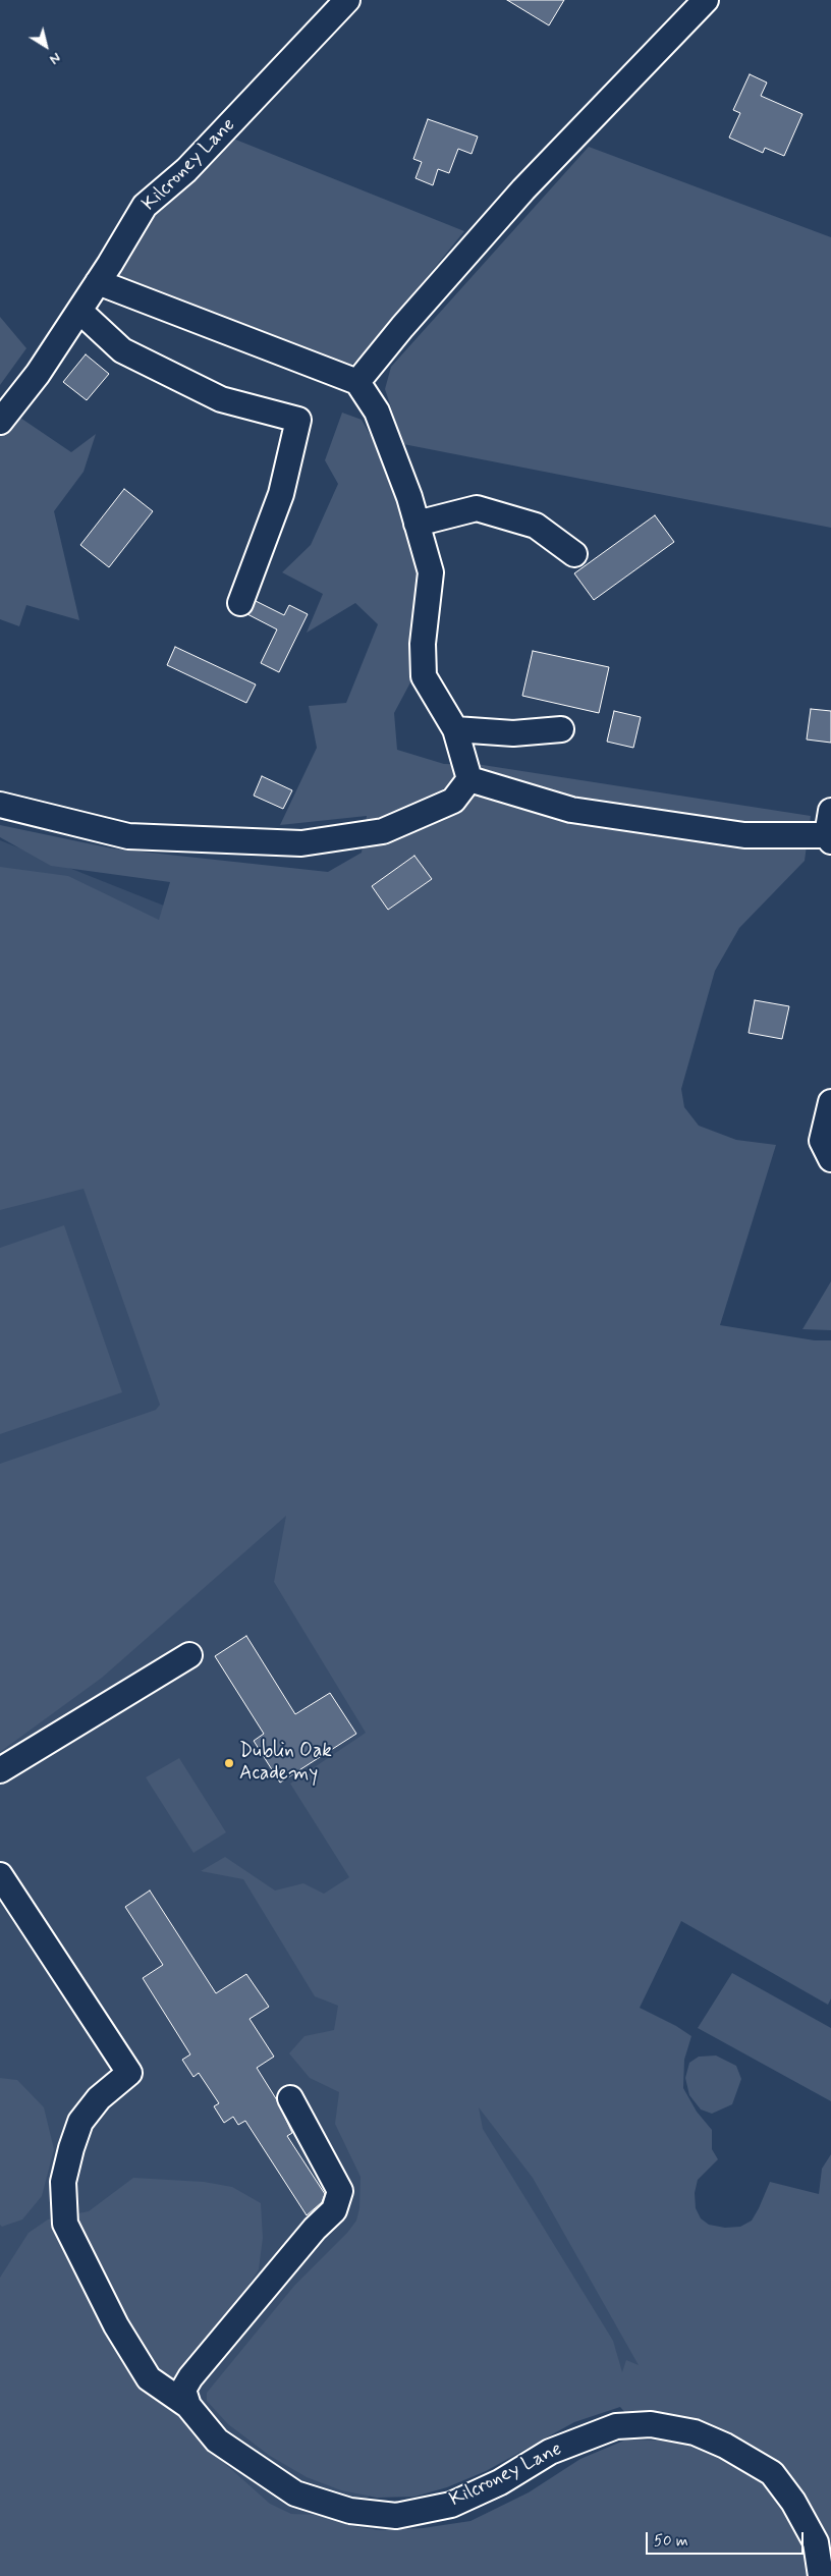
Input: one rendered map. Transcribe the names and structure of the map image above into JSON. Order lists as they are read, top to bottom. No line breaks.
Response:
{"streets":{"street":["Kilcroney Lane"]},"places":["Dublin Oak Academy"],"scale_bar":"50 m","north":"bottom right"}
